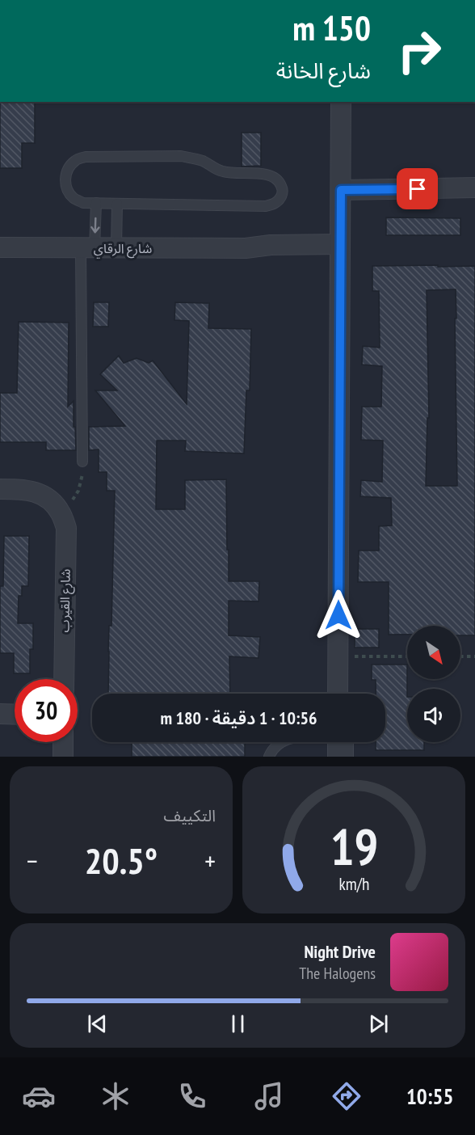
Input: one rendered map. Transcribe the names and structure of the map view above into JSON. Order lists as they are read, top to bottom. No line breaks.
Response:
{"streets":{"street":["شارع الرقاي","شارع القيرب"]},"north":"bottom right","page":{"turn":["150 m","شارع الخانة"],"limit":"30","trip":"10:56 · 1 دقيقة · 180 m","tile":"التكييف","heat":["−","20.5°","+"],"song":["Night Drive","The Halogens"],"tabs":"10:55","gauge":["19","km/h"]}}
